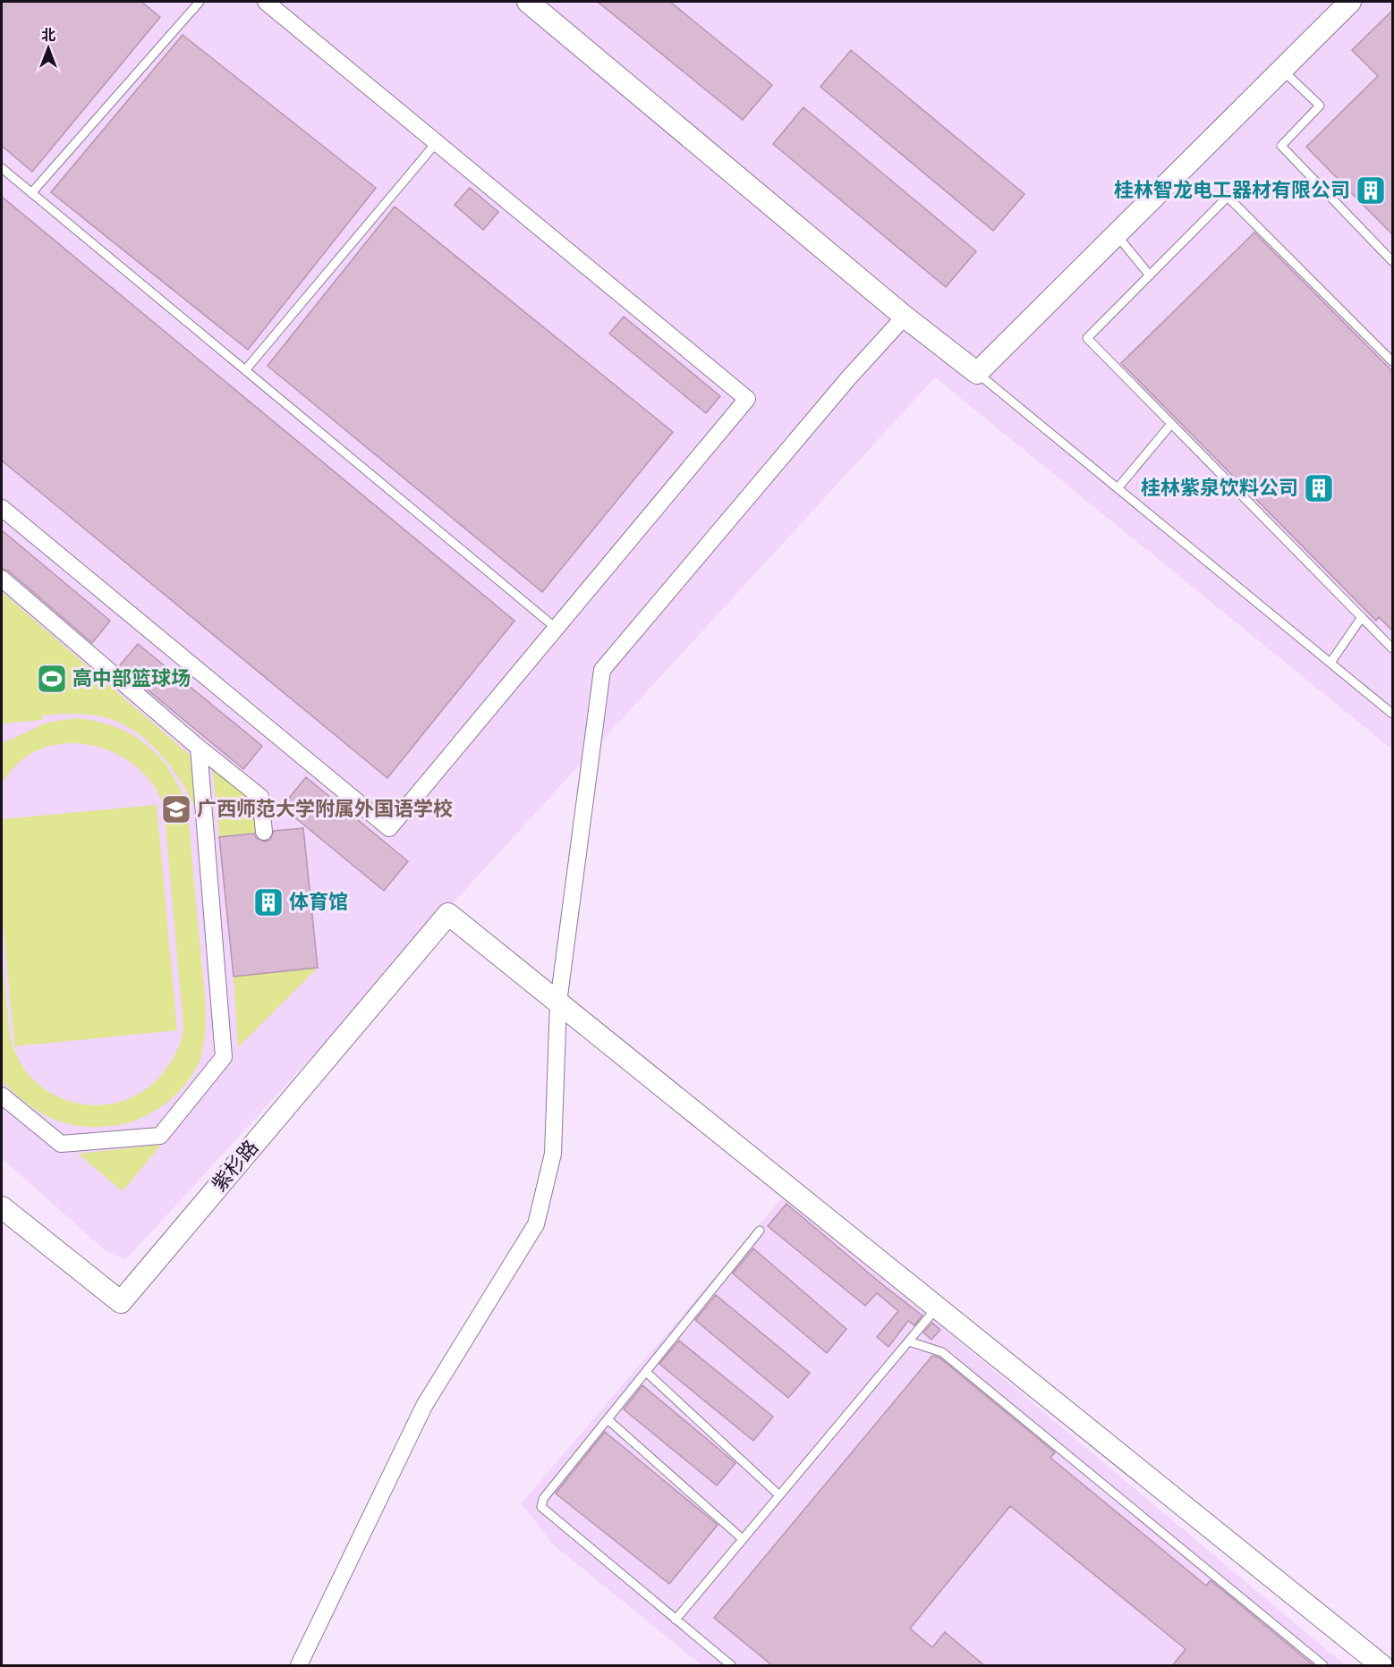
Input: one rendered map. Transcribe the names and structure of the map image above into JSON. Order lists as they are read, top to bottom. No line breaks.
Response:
{"streets":{"main road":["紫杉路"]},"places":{"building":["桂林智龙电工器材有限公司","桂林紫泉饮料公司","体育馆"],"sports":["高中部篮球场"],"school or university":["广西师范大学附属外国语学校"]},"north":"top"}
